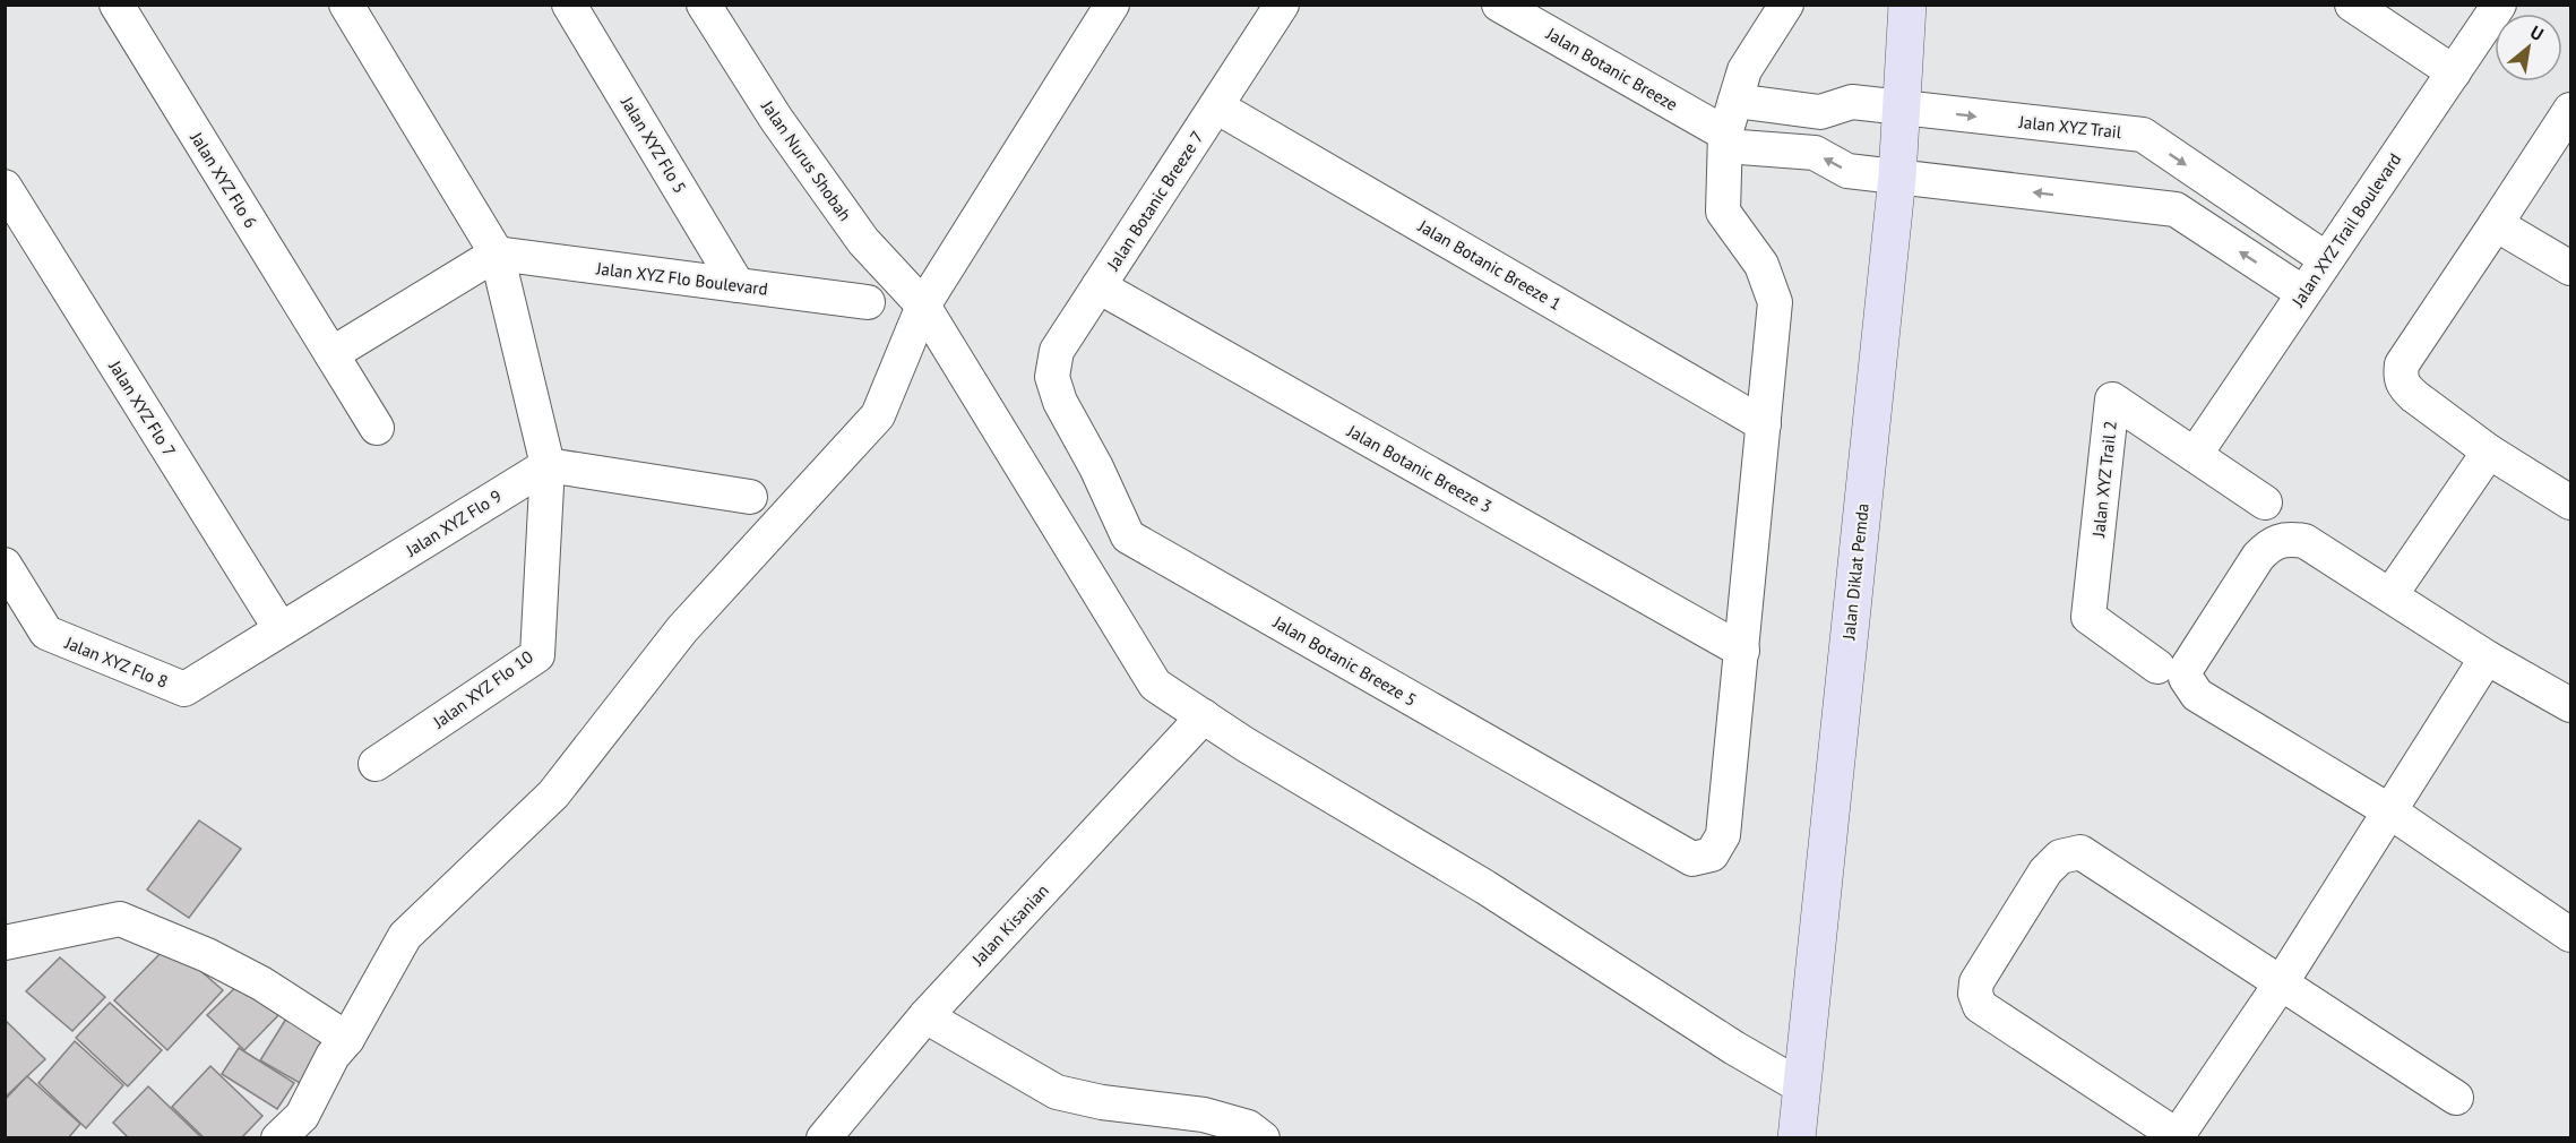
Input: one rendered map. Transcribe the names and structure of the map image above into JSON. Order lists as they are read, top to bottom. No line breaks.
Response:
{"streets":{"street":["Jalan Botanic Breeze","Jalan XYZ Trail","Jalan XYZ Flo 5","Jalan Nurus Shobah","Jalan XYZ Flo 6","Jalan Botanic Breeze 7","Jalan XYZ Trail Boulevard","Jalan Botanic Breeze 1","Jalan XYZ Flo Boulevard","Jalan XYZ Flo 7","Jalan Botanic Breeze 3","Jalan XYZ Trail 2","Jalan XYZ Flo 9","Jalan Diklat Pemda","Jalan Botanic Breeze 5","Jalan XYZ Flo 8","Jalan XYZ Flo 10","Jalan Kisanian"]},"crossings":[["Jalan Botanic Breeze","Jalan Diklat Pemda"],["Jalan XYZ Trail","Jalan XYZ Trail Boulevard"],["Jalan XYZ Trail","Jalan Diklat Pemda"],["Jalan XYZ Flo 5","Jalan XYZ Flo Boulevard"],["Jalan Nurus Shobah","Jalan Diklat Pemda"],["Jalan Nurus Shobah","Jalan Kisanian"],["Jalan Botanic Breeze 7","Jalan Botanic Breeze 1"],["Jalan Botanic Breeze 7","Jalan Botanic Breeze 3"],["Jalan Botanic Breeze 7","Jalan Botanic Breeze 5"],["Jalan XYZ Trail Boulevard","Jalan XYZ Trail 2"],["Jalan XYZ Flo 7","Jalan XYZ Flo 9"],["Jalan Botanic Breeze 3","Jalan Botanic Breeze 5"],["Jalan XYZ Flo 9","Jalan XYZ Flo 8"],["Jalan XYZ Flo 9","Jalan XYZ Flo 10"]],"north":"top right"}
